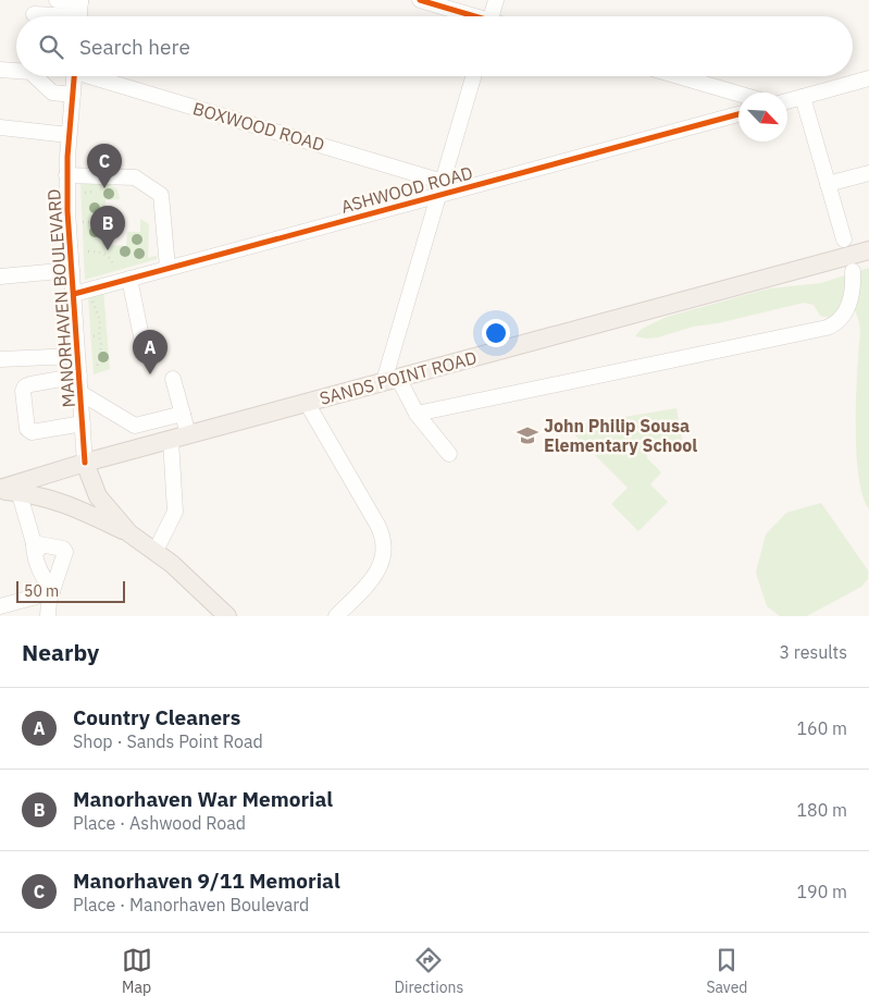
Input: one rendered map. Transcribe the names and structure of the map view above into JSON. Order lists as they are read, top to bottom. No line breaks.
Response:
{"streets":{"main road":["SANDS POINT ROAD"],"street":["BOXWOOD ROAD","ASHWOOD ROAD","MANORHAVEN BOULEVARD"]},"crossings":[["BOXWOOD ROAD","ASHWOOD ROAD"],["ASHWOOD ROAD","MANORHAVEN BOULEVARD"],["MANORHAVEN BOULEVARD","SANDS POINT ROAD"]],"places":{"school or university":["John Philip Sousa Elementary School"]},"scale_bar":"50 m","north":"bottom right","page":{"search":"Search here","pins":["C","B","A"],"scale":"50 m","heading":["Nearby","3 results"],"list":[{"mark":"A","name":"Country Cleaners","note":"Shop · Sands Point Road","value":"160 m"},{"mark":"B","name":"Manorhaven War Memorial","note":"Place · Ashwood Road","value":"180 m"},{"mark":"C","name":"Manorhaven 9/11 Memorial","note":"Place · Manorhaven Boulevard","value":"190 m"}],"nav":["Map","Directions","Saved"]}}
